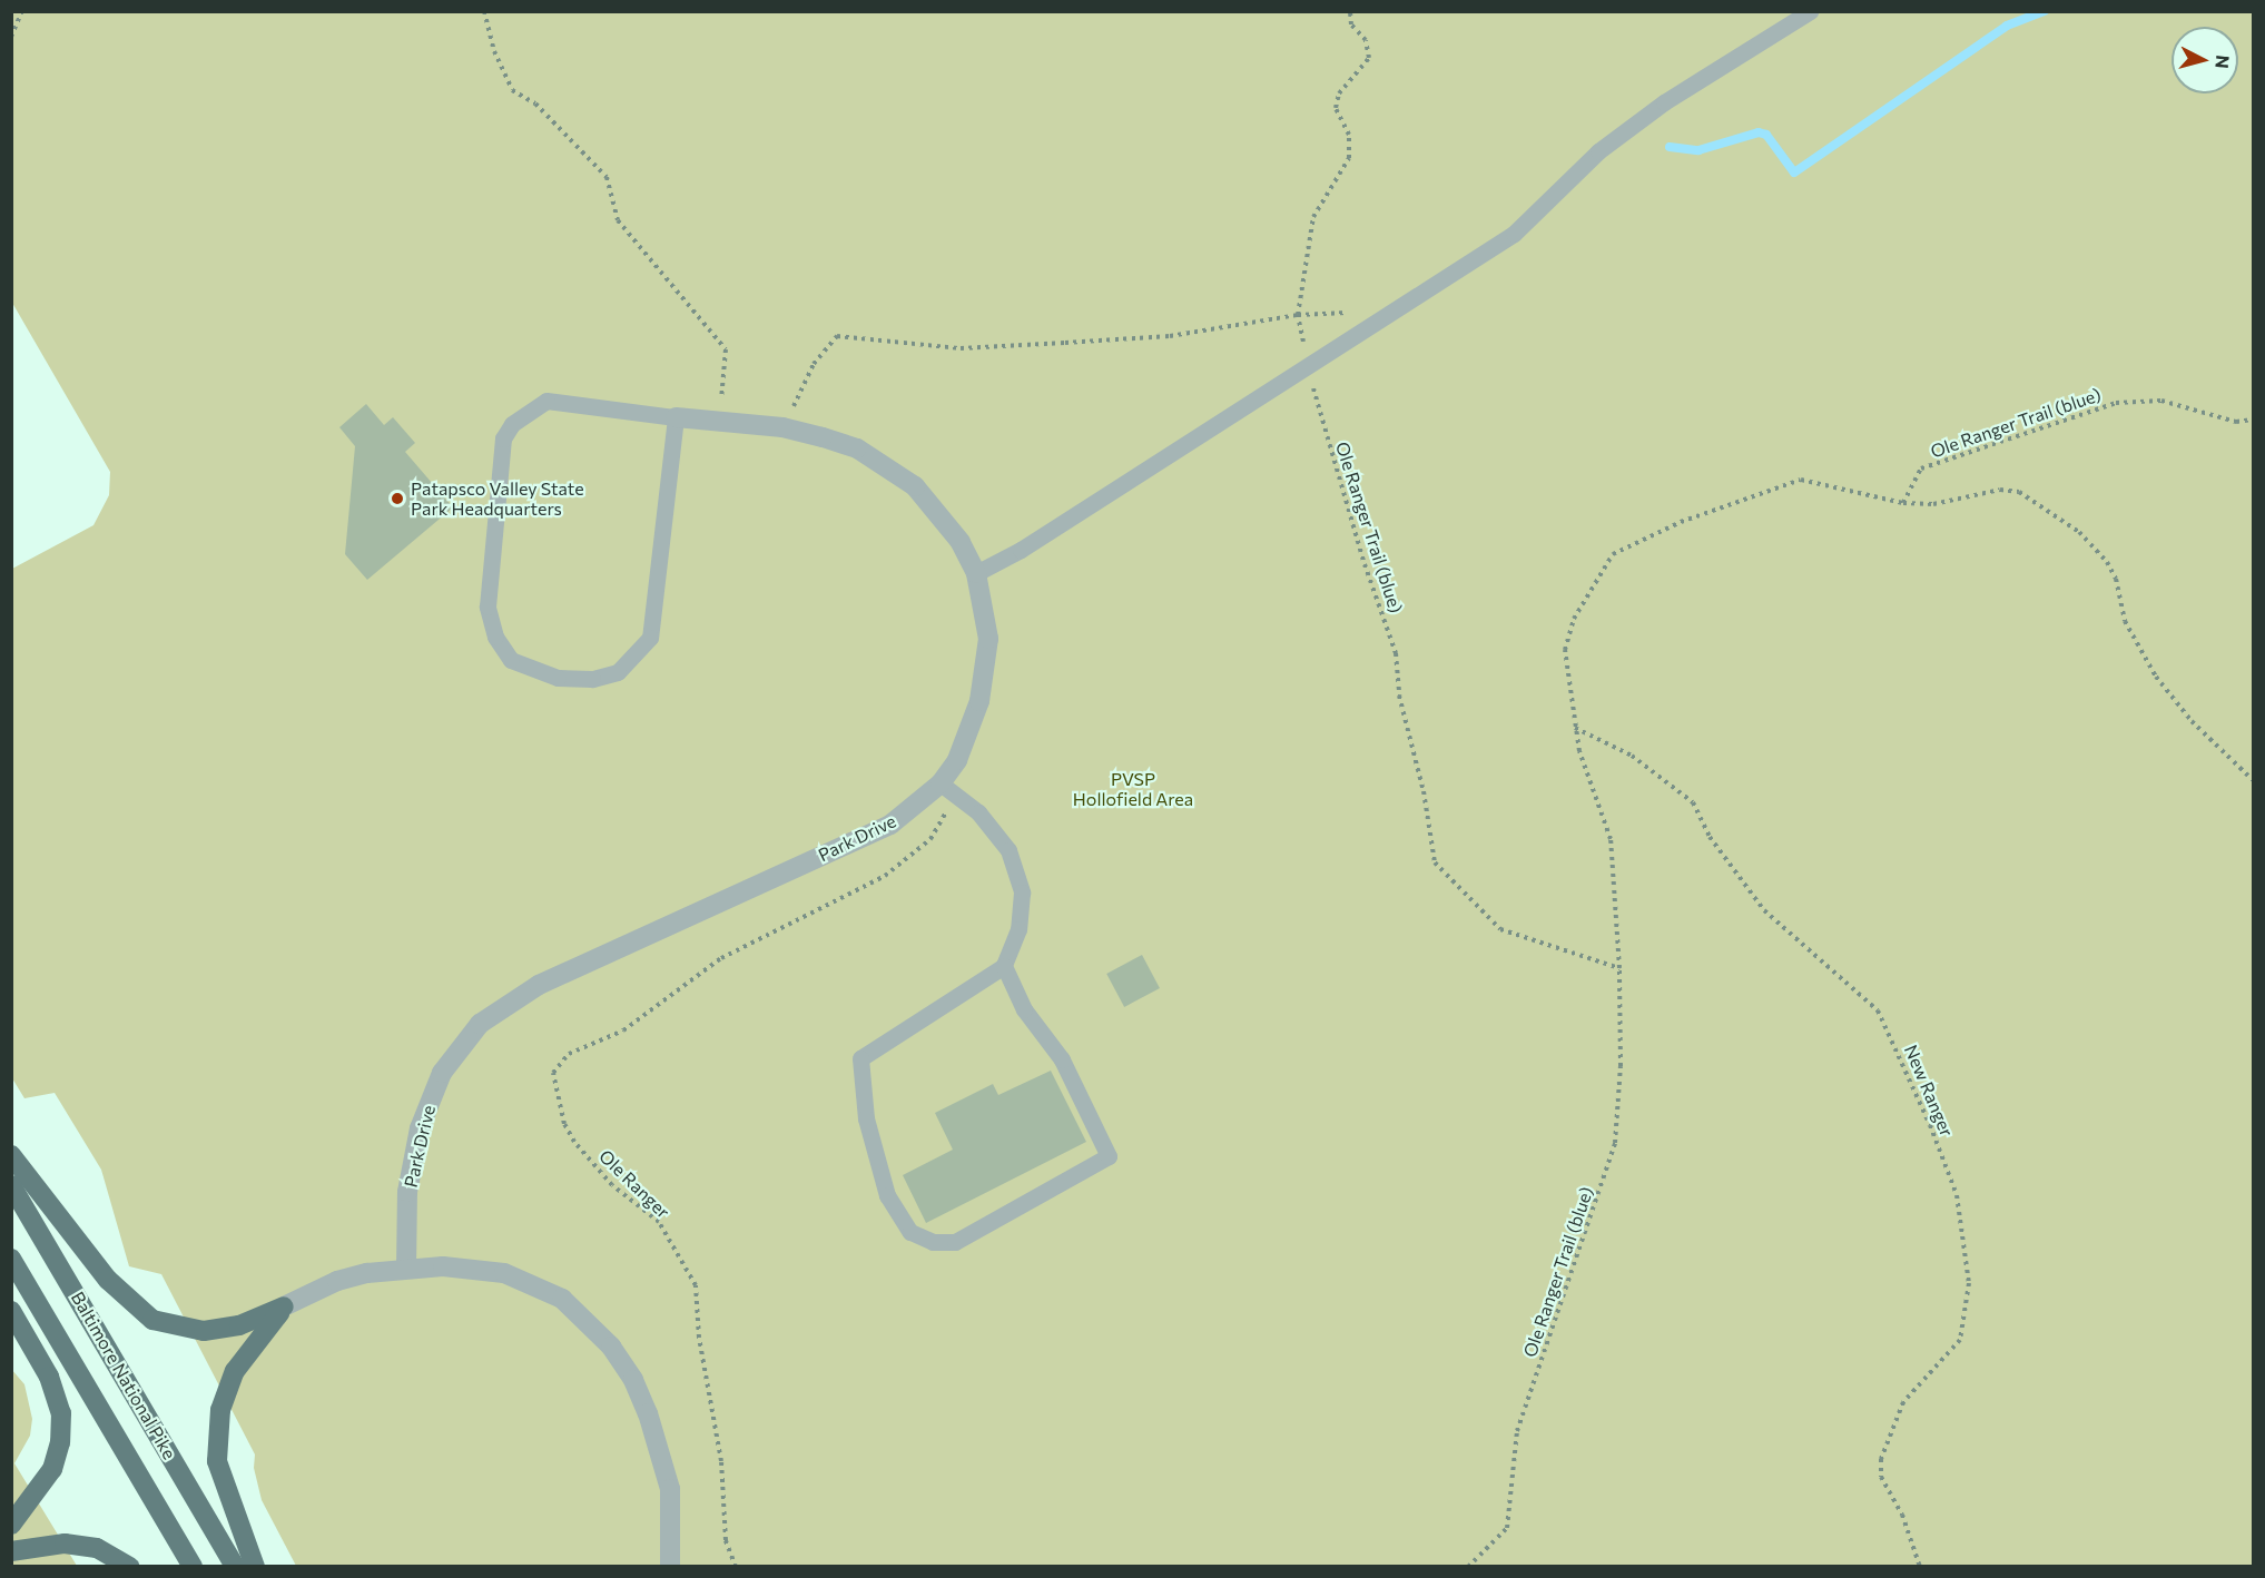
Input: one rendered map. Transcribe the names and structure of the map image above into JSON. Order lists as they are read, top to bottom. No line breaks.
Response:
{"streets":{"main road":["Baltimore National Pike"],"street":["Park Drive"],"path":["Ole Ranger Trail (blue)","New Ranger","Ole Ranger"]},"crossings":[["Ole Ranger Trail (blue)","New Ranger"],["Park Drive","Ole Ranger"]],"parks":["PVSP Hollofield Area"],"places":["Patapsco Valley State Park Headquarters"],"north":"right"}
